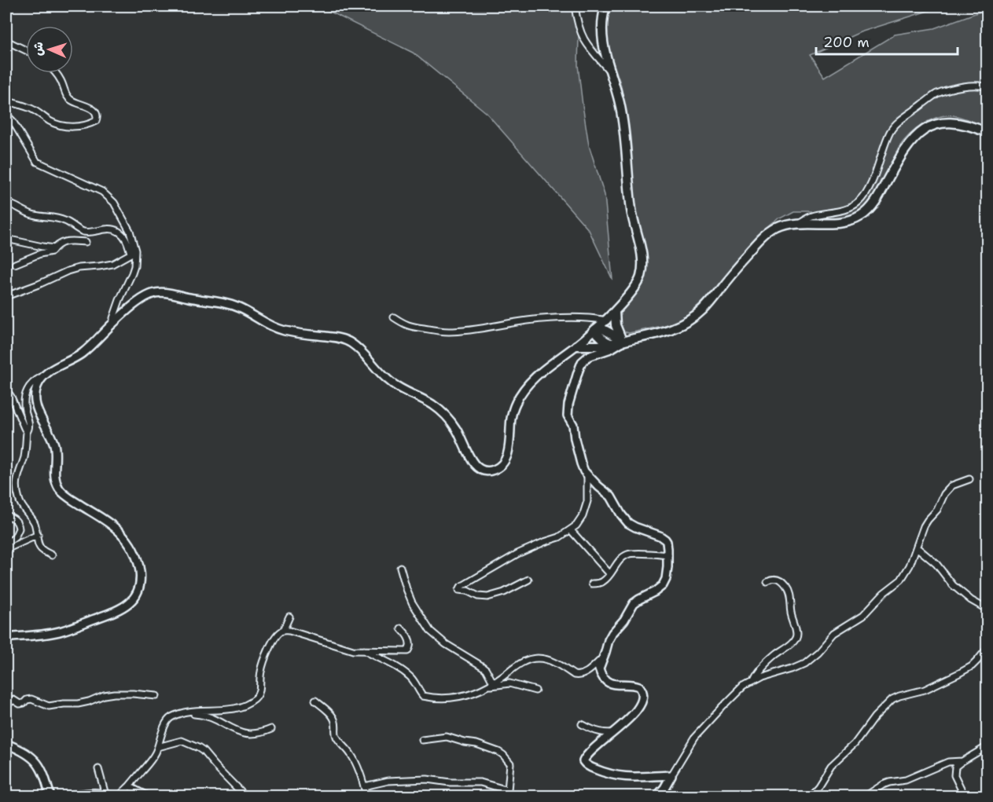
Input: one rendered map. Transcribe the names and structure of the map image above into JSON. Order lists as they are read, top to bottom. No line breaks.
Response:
{"scale_bar":"200 m","north":"left"}
